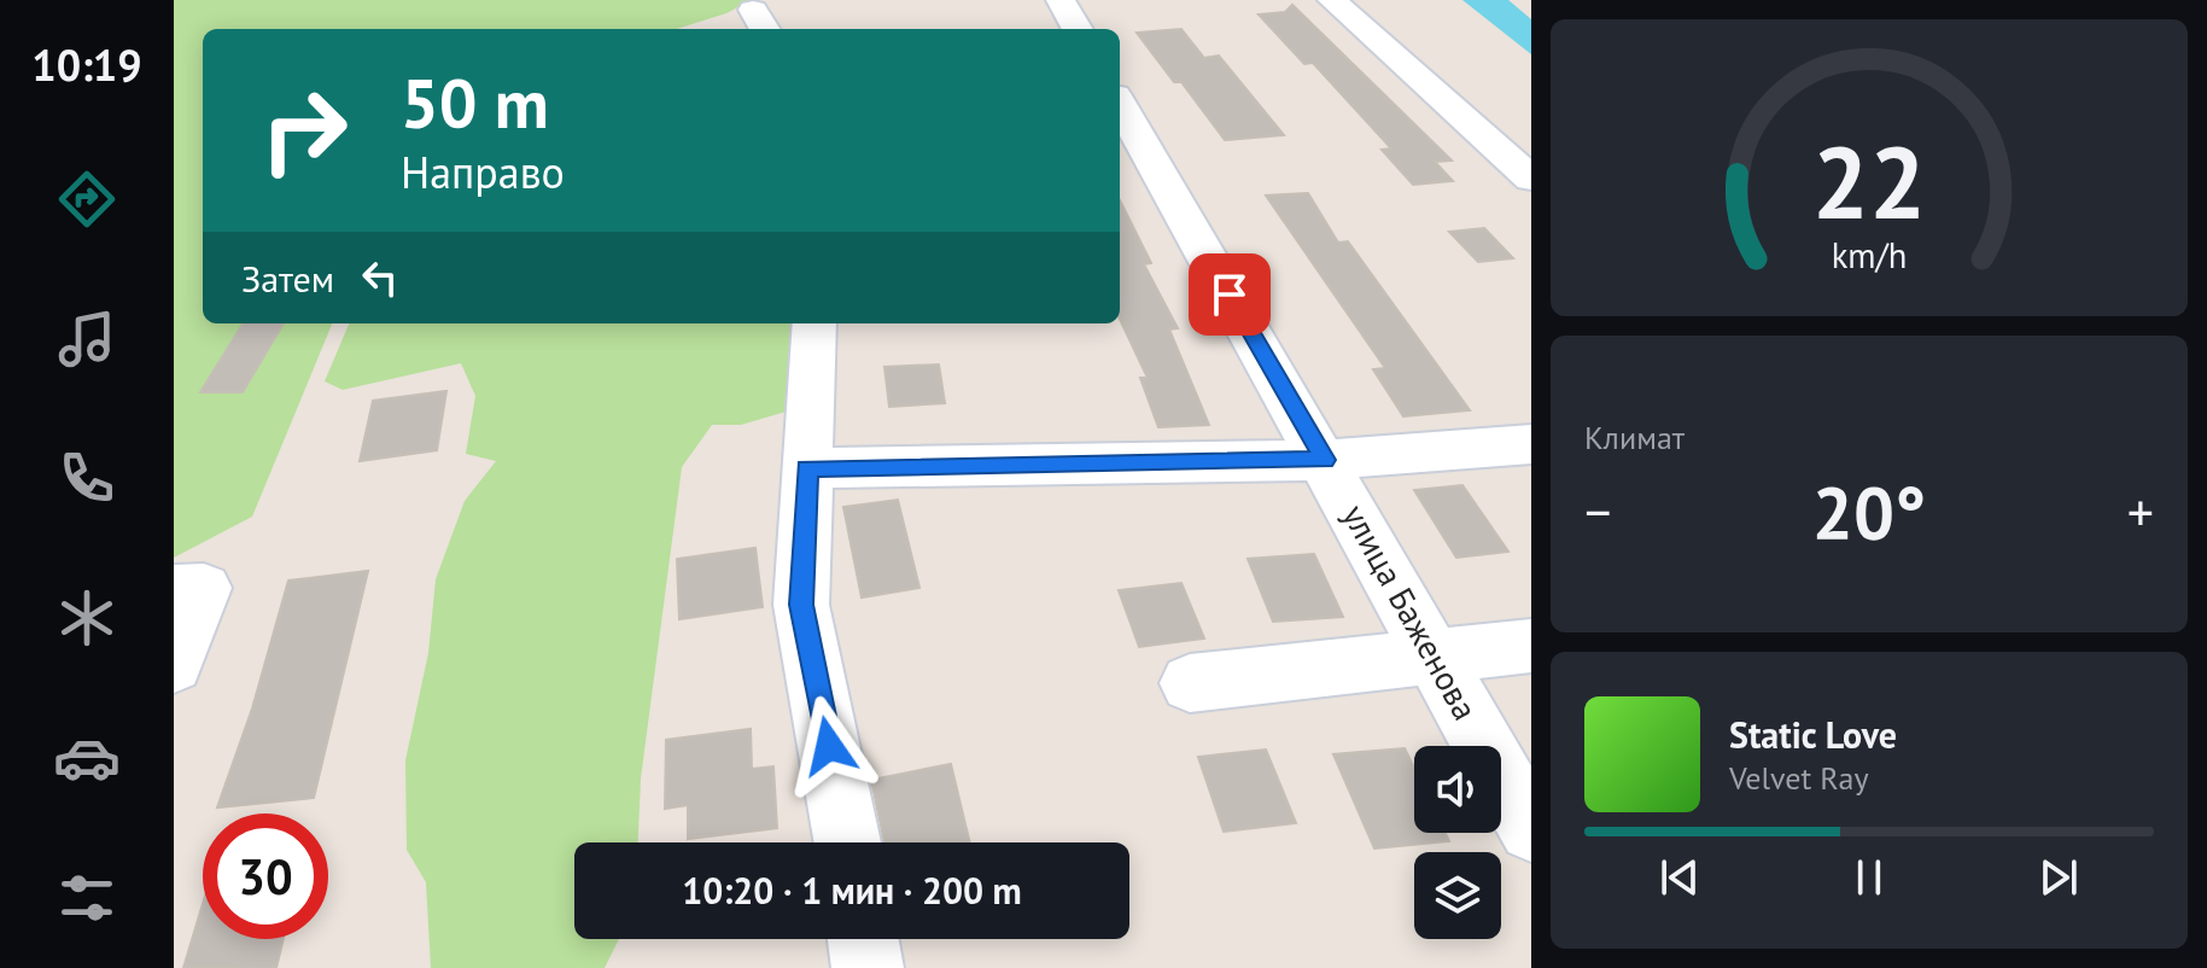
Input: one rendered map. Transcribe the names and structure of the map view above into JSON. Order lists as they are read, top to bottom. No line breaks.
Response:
{"streets":{"street":["улица Баженова"]},"page":{"tabs":"10:19","turn":["50 m","Направо"],"then":"Затем","tile":"Климат","heat":["−","20°","+"],"song":["Static Love","Velvet Ray"],"limit":"30","trip":"10:20 · 1 мин · 200 m","gauge":["22","km/h"]}}
